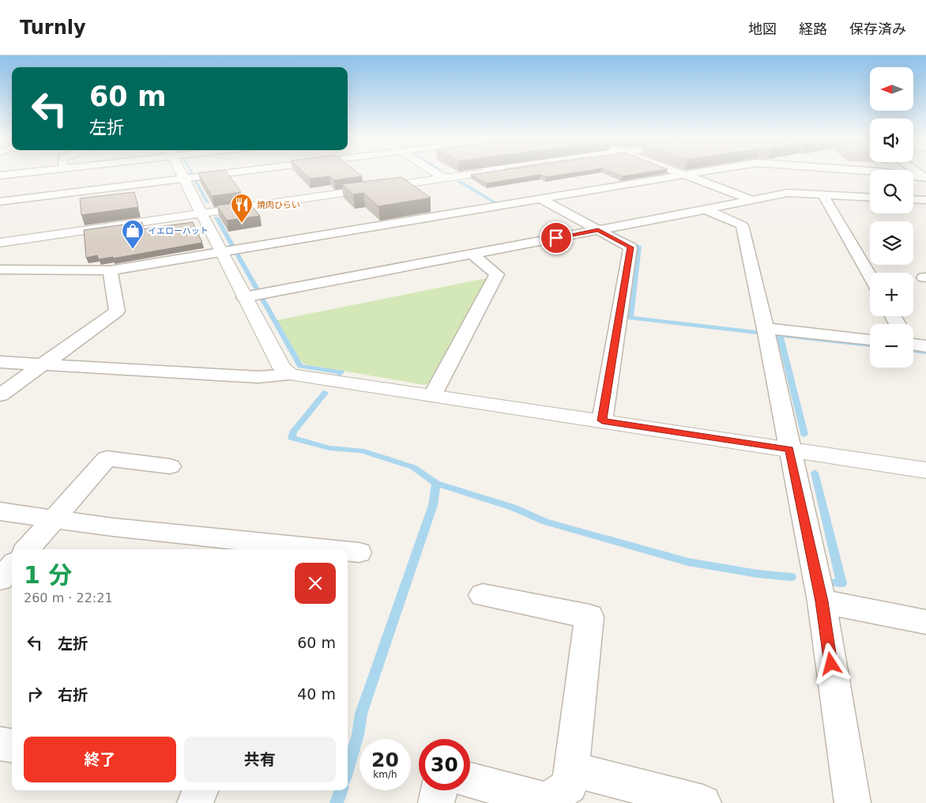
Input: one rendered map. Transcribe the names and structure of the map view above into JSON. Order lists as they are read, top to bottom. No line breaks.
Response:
{"places":{"restaurant":["焼肉ひらい"],"shop":["イエローハット"]},"north":"left","page":{"header":"Turnly","nav":["地図","経路","保存済み"],"map_buttons":["+","−"],"turn":["60 m","左折"],"heading":["1 分","260 m · 22:21"],"list":[{"name":"左折","value":"60 m"},{"name":"右折","value":"40 m"}],"buttons":["終了","共有"],"speed":"20 km/h","limit":"30"}}
